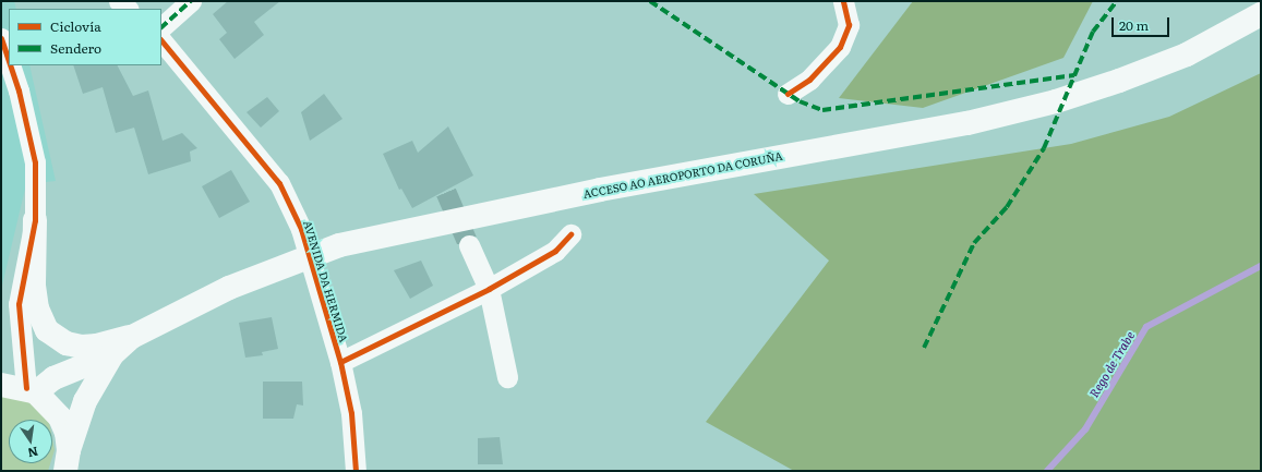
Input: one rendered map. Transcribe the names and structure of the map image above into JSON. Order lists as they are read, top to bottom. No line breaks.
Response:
{"streets":{"highway":["ACCESO AO AEROPORTO DA CORUÑA"],"street":["AVENIDA DA HERMIDA"]},"water":["Rego de Trabe"],"legend":["Ciclovía","Sendero"],"scale_bar":"20 m","north":"bottom"}
